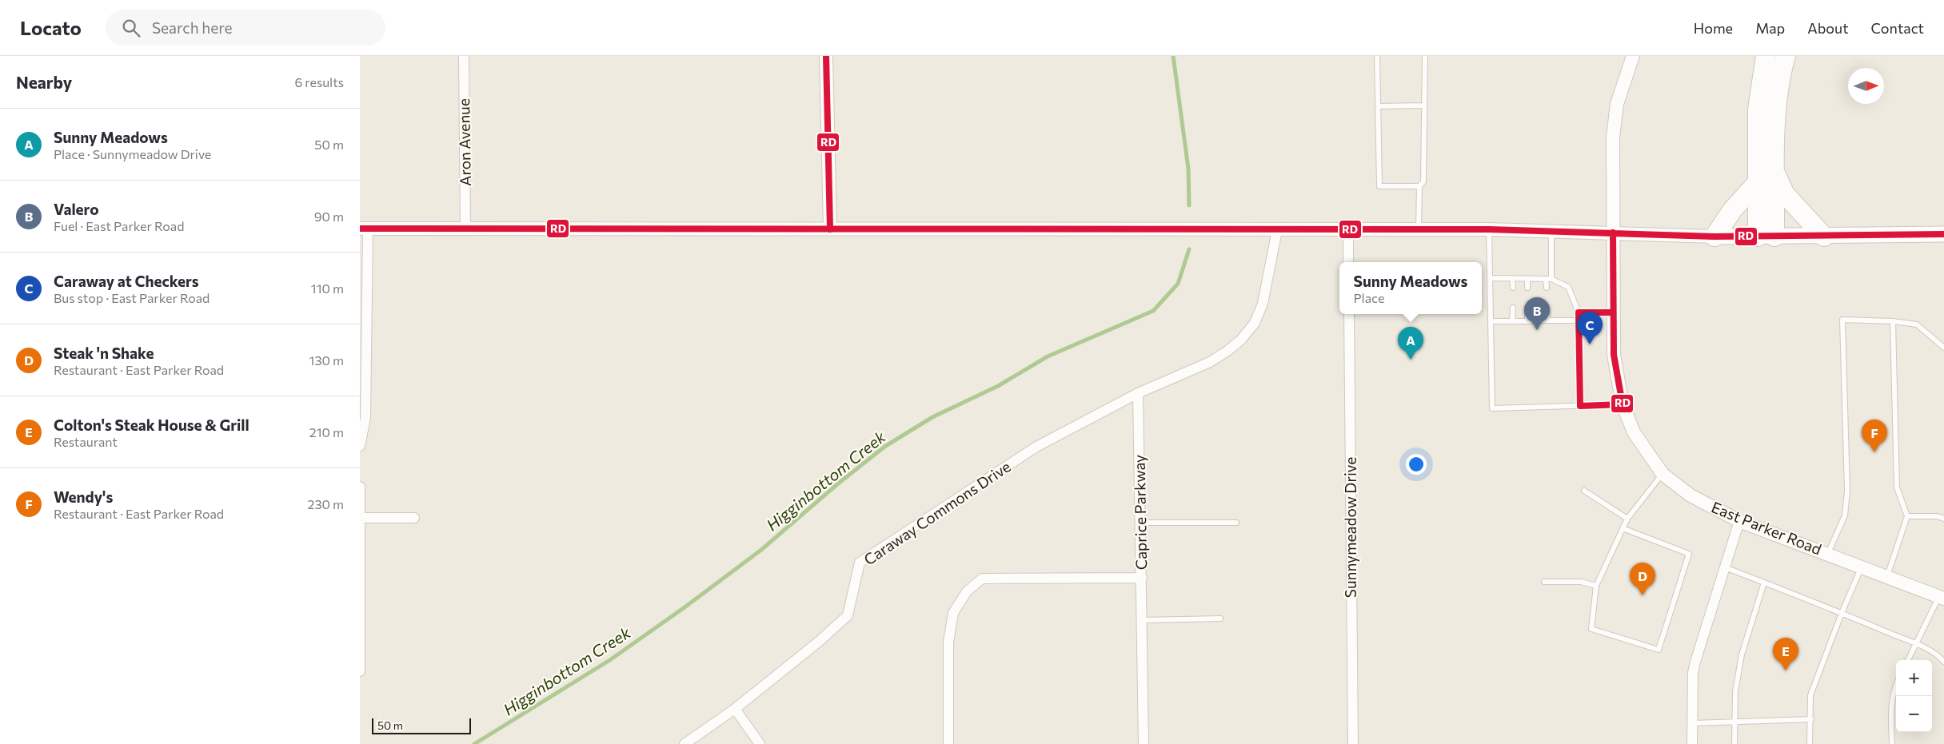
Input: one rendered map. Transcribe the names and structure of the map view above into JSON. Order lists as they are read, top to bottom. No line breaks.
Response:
{"streets":{"street":["Aron Avenue","Caprice Parkway","Caraway Commons Drive","Sunnymeadow Drive","East Parker Road"]},"crossings":[["Caprice Parkway","Caraway Commons Drive"]],"water":["Higginbottom Creek"],"lines":["transit line RD"],"scale_bar":"50 m","north":"right","page":{"header":"Locato","search":"Search here","nav":["Home","Map","About","Contact"],"heading":["Nearby","6 results"],"list":[{"mark":"A","name":"Sunny Meadows","note":"Place · Sunnymeadow Drive","value":"50 m"},{"mark":"B","name":"Valero","note":"Fuel · East Parker Road","value":"90 m"},{"mark":"C","name":"Caraway at Checkers","note":"Bus stop · East Parker Road","value":"110 m"},{"mark":"D","name":"Steak 'n Shake","note":"Restaurant · East Parker Road","value":"130 m"},{"mark":"E","name":"Colton's Steak House & Grill","note":"Restaurant","value":"210 m"},{"mark":"F","name":"Wendy's","note":"Restaurant · East Parker Road","value":"230 m"}],"popup":["Sunny Meadows","Place"],"pins":["B","C","A","F","D","E"],"map_buttons":["+","−"],"scale":"50 m"}}
